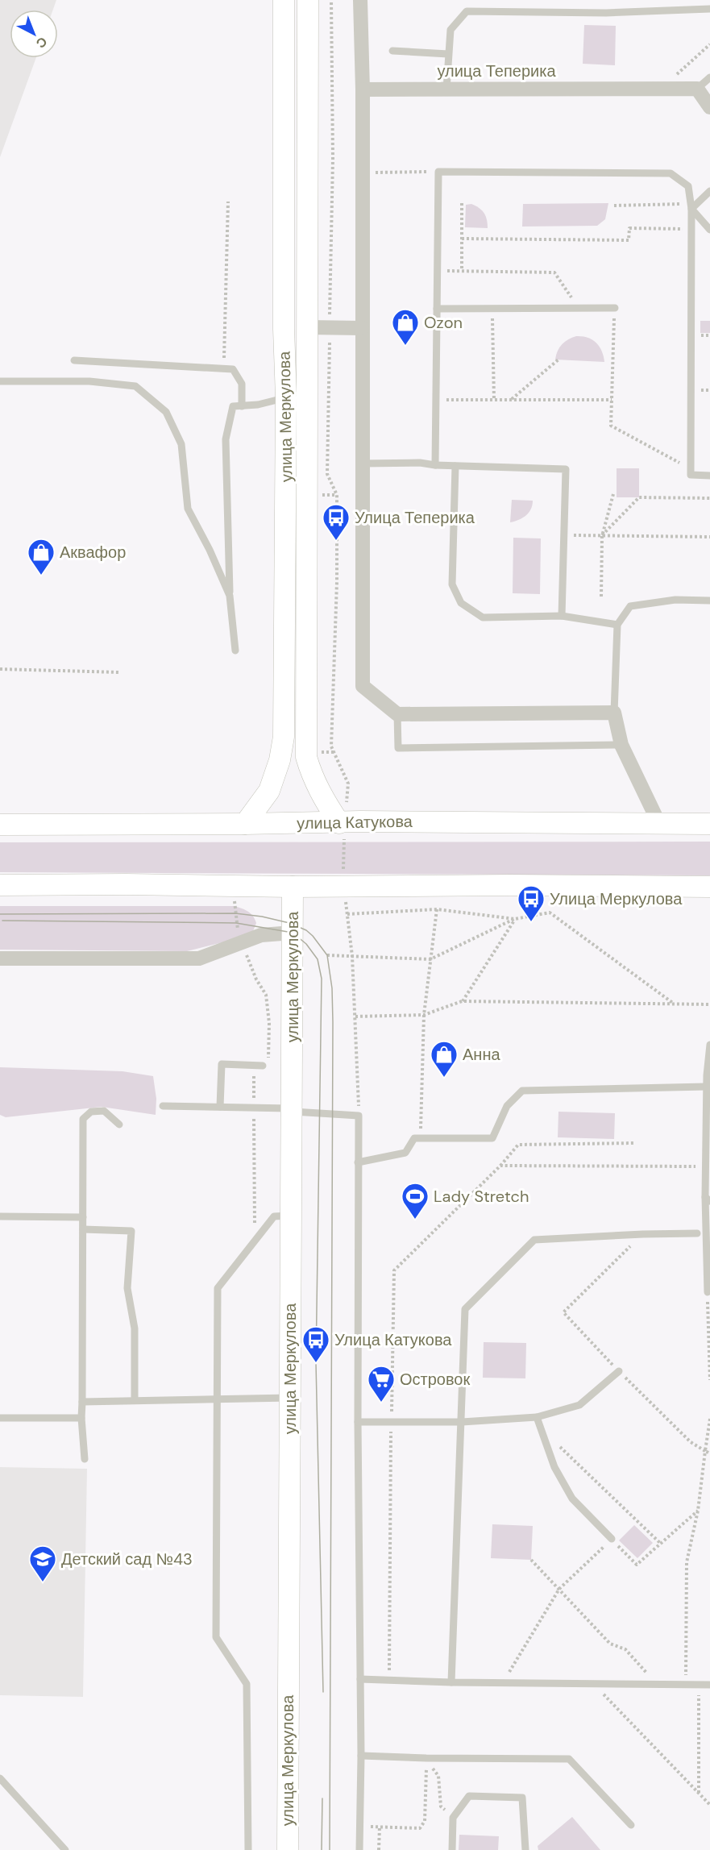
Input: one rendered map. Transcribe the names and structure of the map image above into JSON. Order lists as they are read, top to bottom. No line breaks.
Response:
{"streets":{"street":["улица Теперика","улица Меркулова","улица Катукова"]},"crossings":[["улица Меркулова","улица Катукова"]],"places":{"shop":["Ozon","Аквафор","Анна"],"bus stop":["Улица Теперика","Улица Меркулова","Улица Катукова"],"sports":["Lady Stretch"],"supermarket":["Островок"],"school or university":["Детский сад №43"]},"north":"bottom right"}
